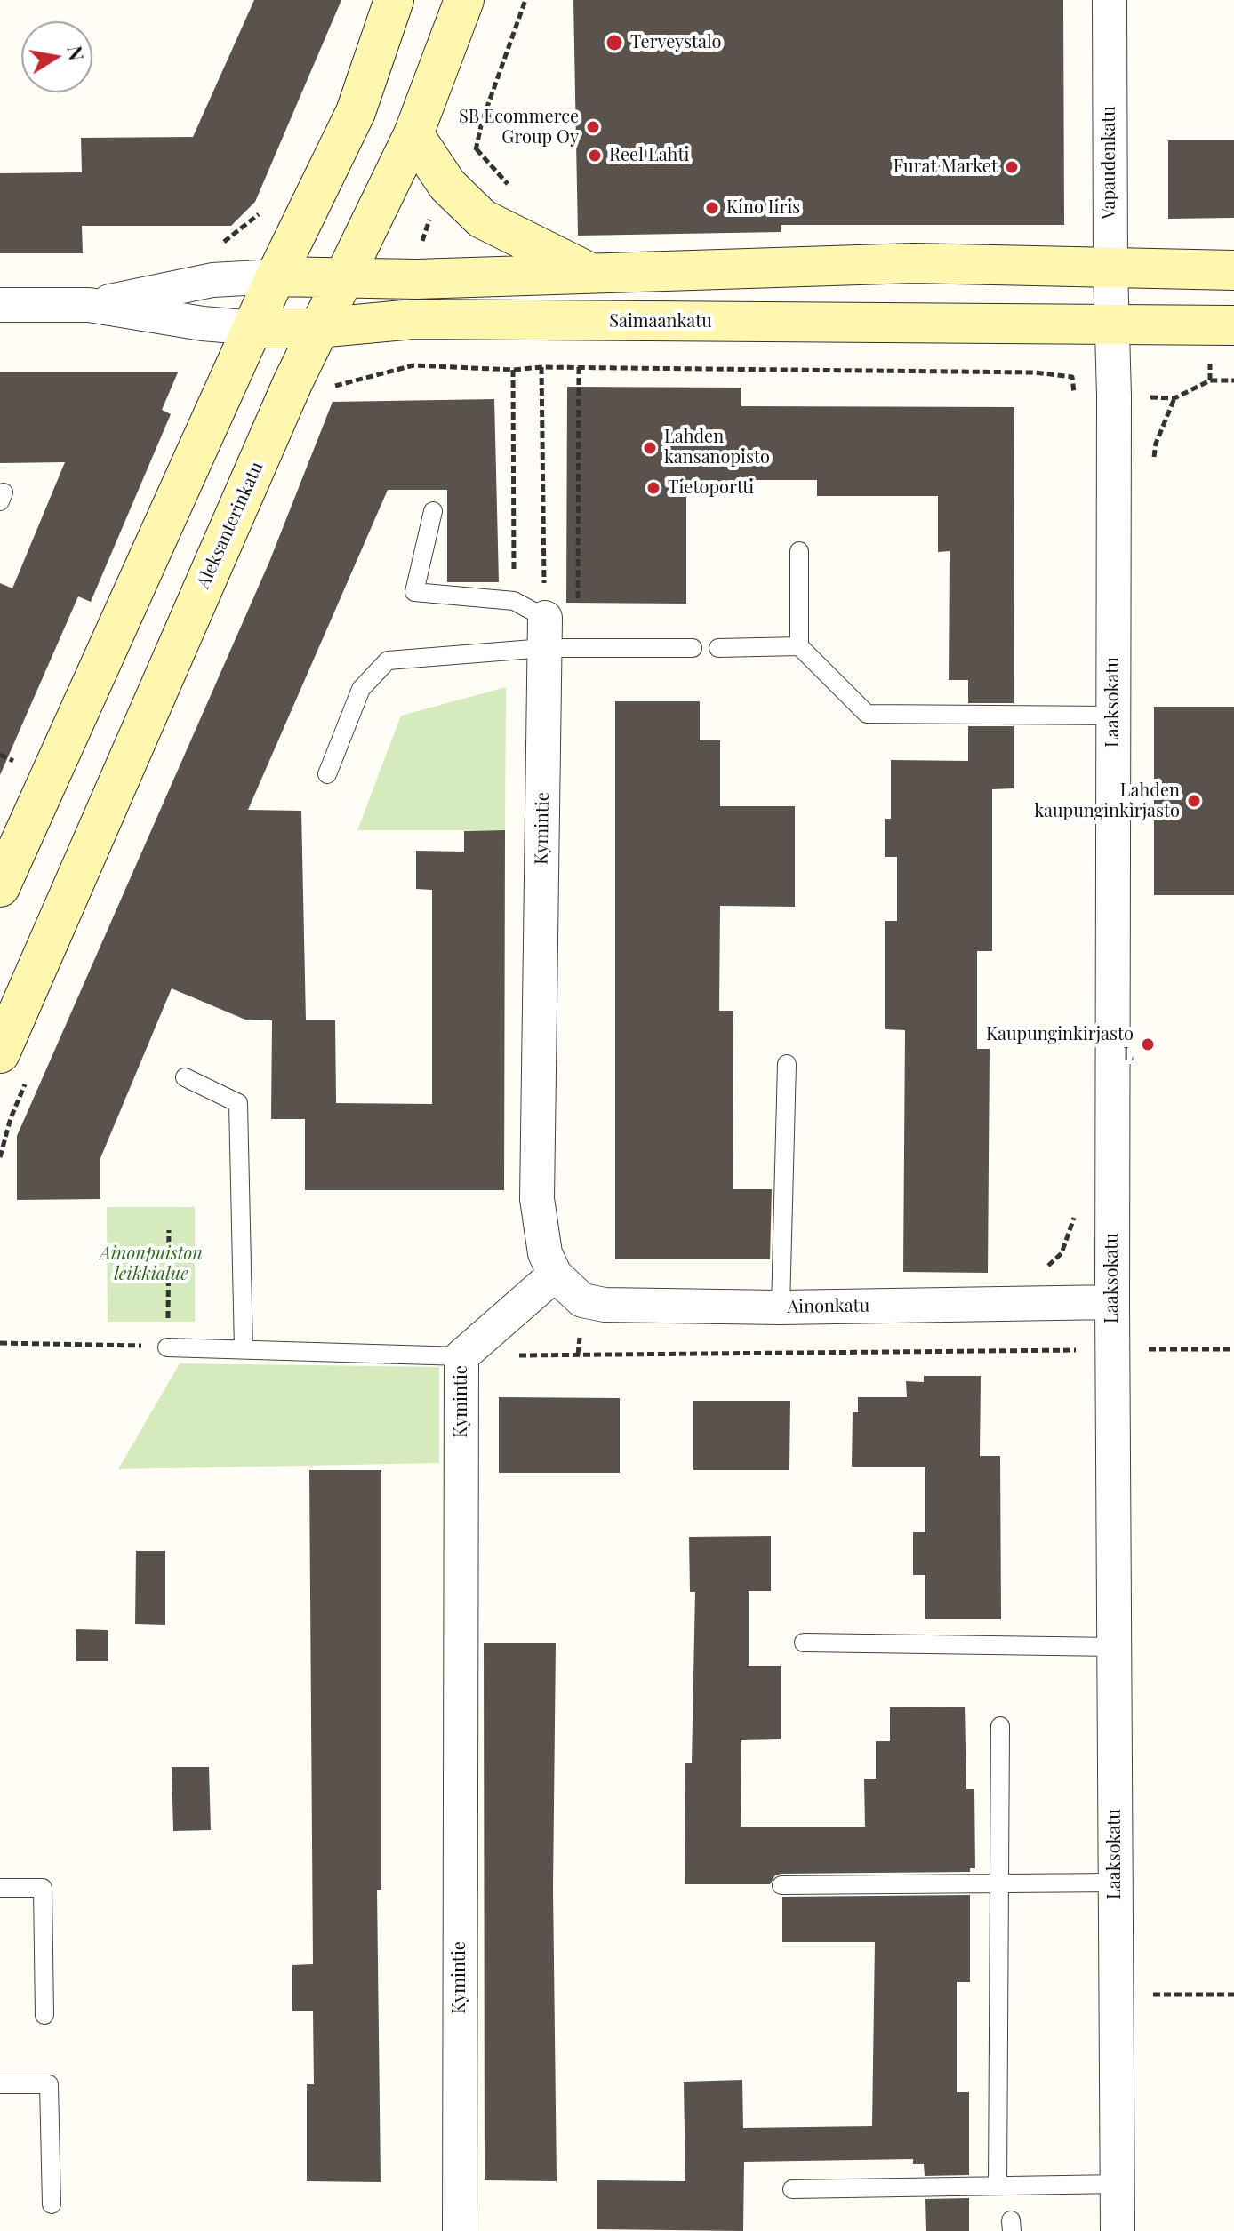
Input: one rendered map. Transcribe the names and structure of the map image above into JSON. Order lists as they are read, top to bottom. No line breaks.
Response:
{"streets":{"main road":["Saimaankatu","Aleksanterinkatu"],"street":["Vapaudenkatu","Laaksokatu","Kymintie","Ainonkatu"]},"crossings":[["Vapaudenkatu","Saimaankatu"],["Vapaudenkatu","Laaksokatu"],["Saimaankatu","Aleksanterinkatu"],["Saimaankatu","Laaksokatu"],["Laaksokatu","Ainonkatu"],["Kymintie","Ainonkatu"]],"parks":["Ainonpuiston leikkialue"],"places":["Terveystalo","SB Ecommerce Group Oy","Reel Lahti","Furat Market","Kino Iiris","Lahden kansanopisto","Tietoportti","Lahden kaupunginkirjasto","Kaupunginkirjasto L"],"north":"right"}
